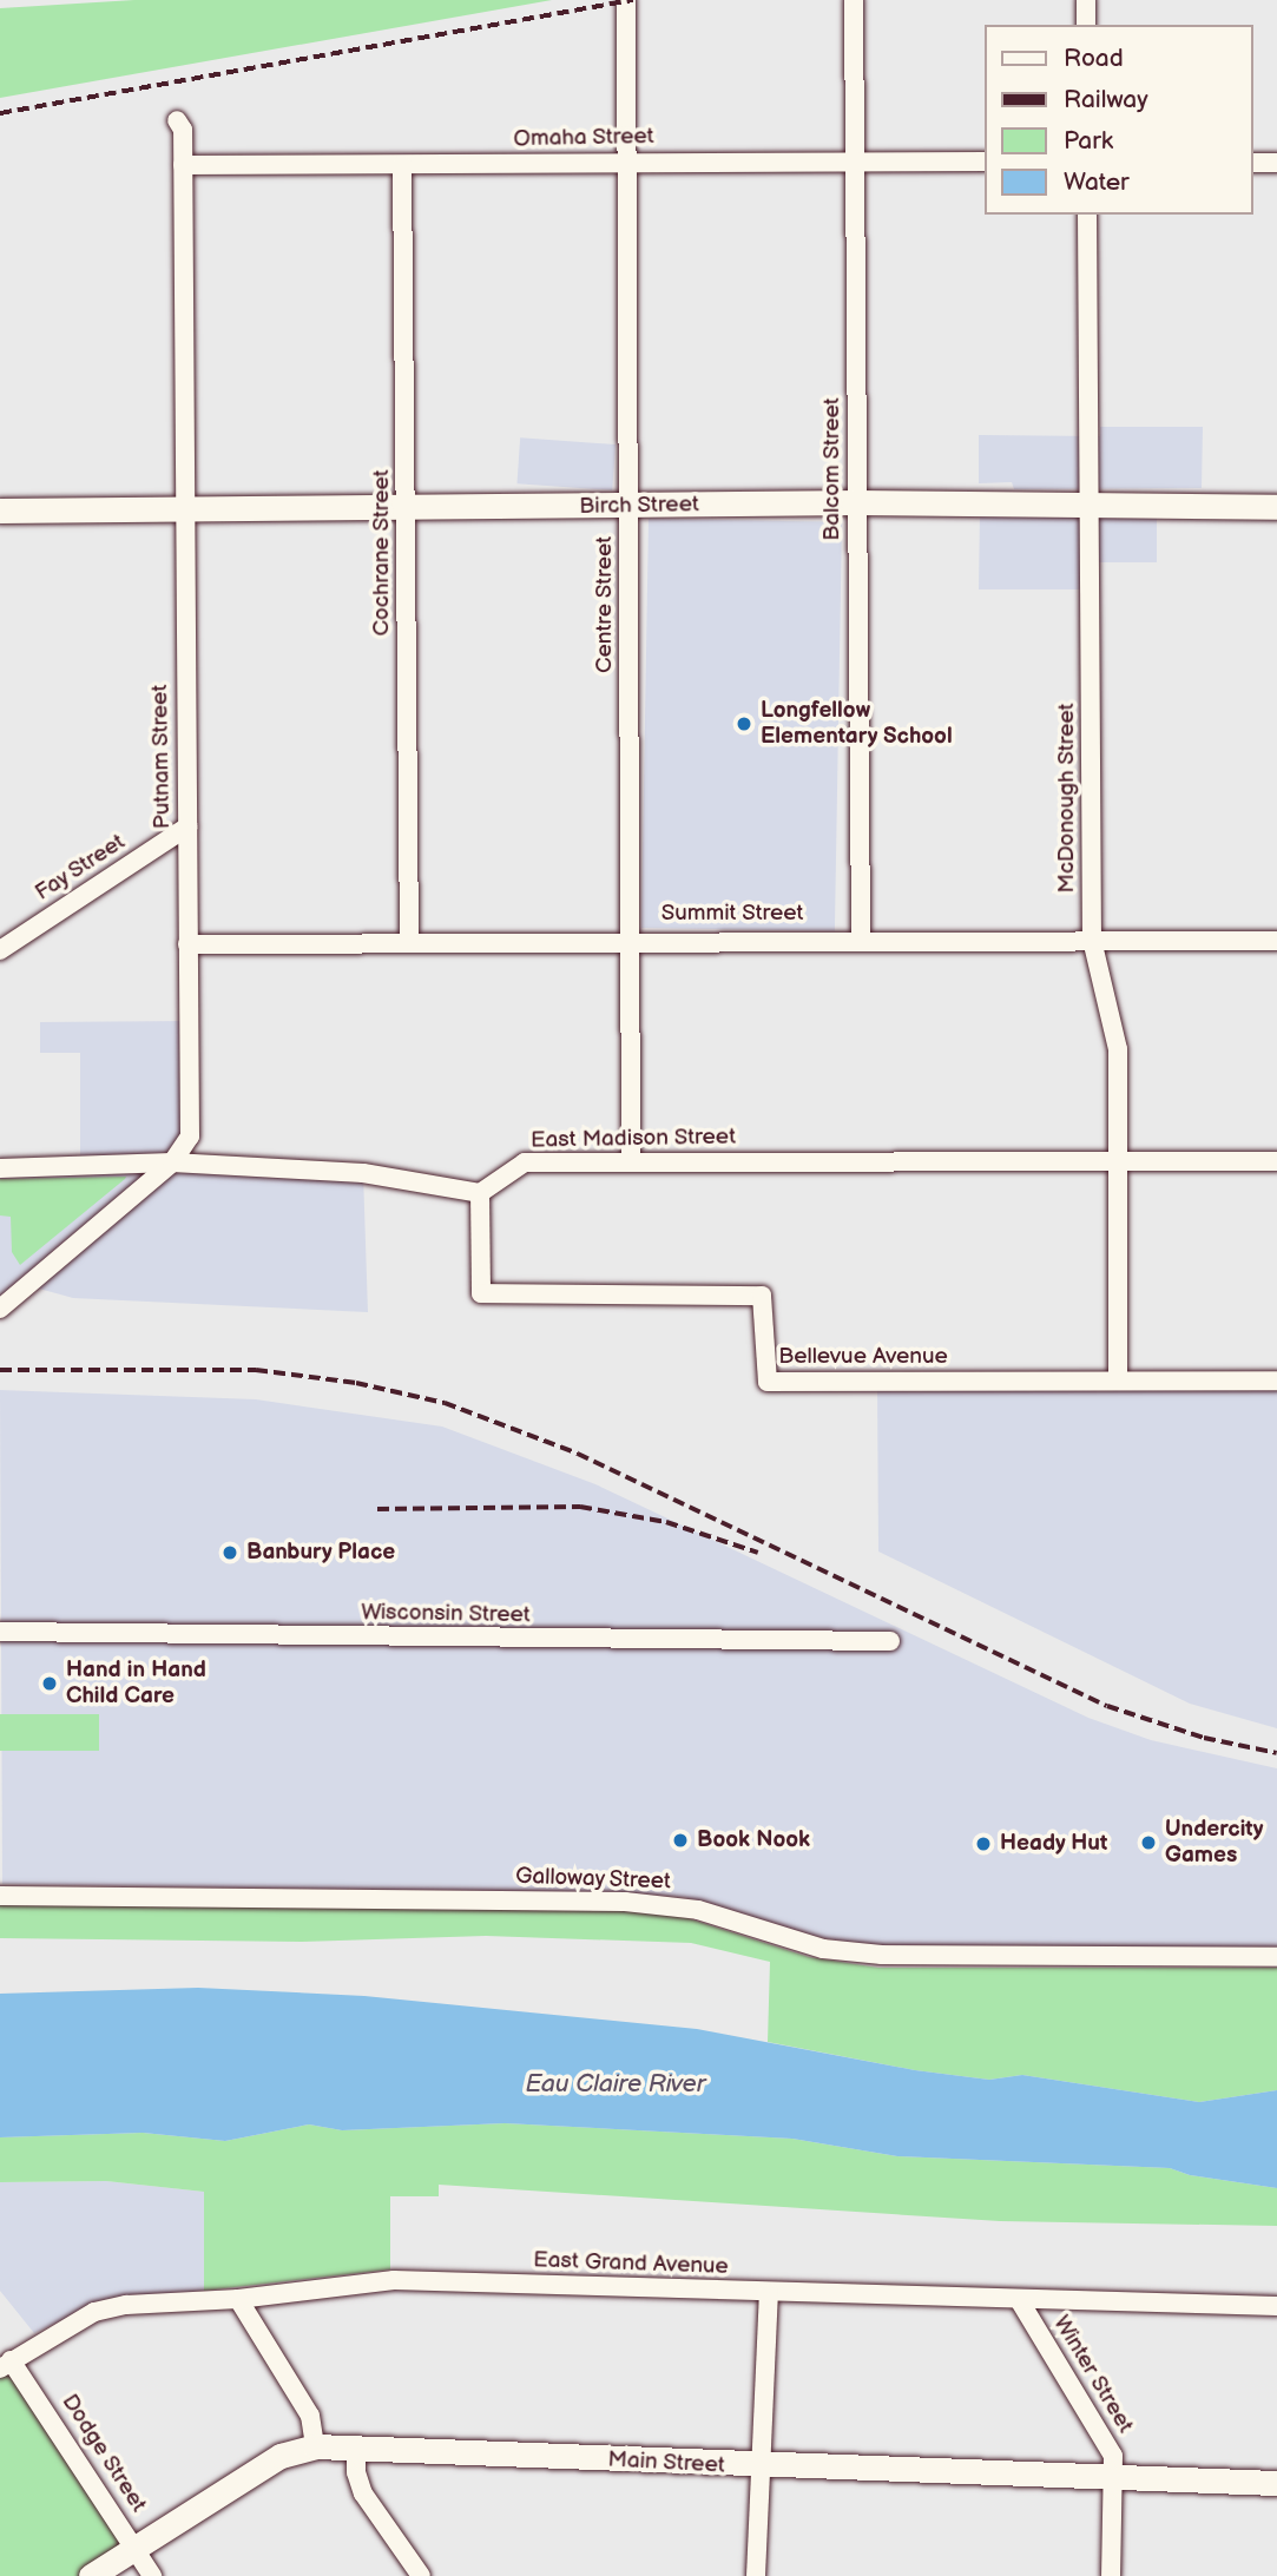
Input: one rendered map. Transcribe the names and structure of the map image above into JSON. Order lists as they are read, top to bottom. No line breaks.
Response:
{"streets":{"main road":["Birch Street","Main Street"],"street":["Omaha Street","Balcom Street","Cochrane Street","Centre Street","Putnam Street","McDonough Street","Fay Street","Summit Street","East Madison Street","Bellevue Avenue","Wisconsin Street","Galloway Street","East Grand Avenue","Winter Street","Dodge Street"]},"crossings":[["Omaha Street","Balcom Street"],["Omaha Street","Cochrane Street"],["Omaha Street","Centre Street"],["Omaha Street","Putnam Street"],["Balcom Street","Birch Street"],["Balcom Street","Summit Street"],["Birch Street","Cochrane Street"],["Birch Street","Centre Street"],["Birch Street","Putnam Street"],["Birch Street","McDonough Street"],["Cochrane Street","Summit Street"],["Centre Street","Summit Street"],["Centre Street","East Madison Street"],["Putnam Street","Fay Street"],["Putnam Street","Summit Street"],["McDonough Street","Summit Street"],["McDonough Street","East Madison Street"],["McDonough Street","Bellevue Avenue"],["East Madison Street","Bellevue Avenue"],["East Grand Avenue","Winter Street"],["East Grand Avenue","Dodge Street"],["Winter Street","Main Street"],["Dodge Street","Main Street"]],"water":["Eau Claire River"],"places":["Longfellow Elementary School","Banbury Place","Hand in Hand Child Care","Book Nook","Undercity Games","Heady Hut"],"legend":["Road","Railway","Park","Water"]}
